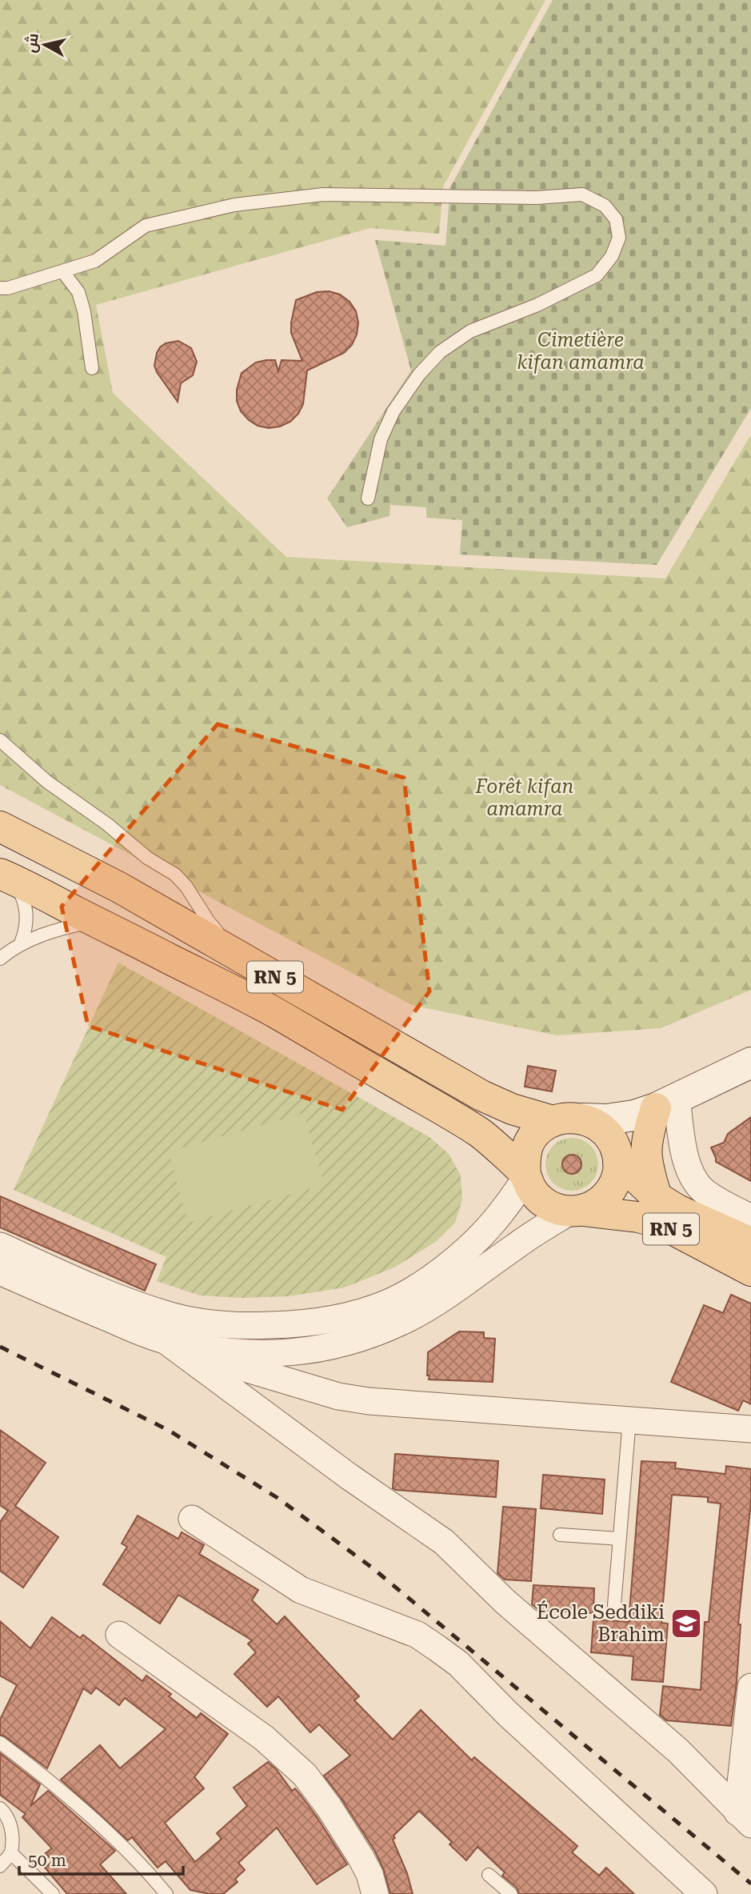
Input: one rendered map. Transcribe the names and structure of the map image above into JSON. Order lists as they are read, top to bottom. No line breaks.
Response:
{"streets":{"main road":["RN 5"]},"parks":["Cimetière kifan amamra","Forêt kifan amamra"],"places":{"school or university":["École Seddiki Brahim"]},"scale_bar":"50 m","north":"left"}
